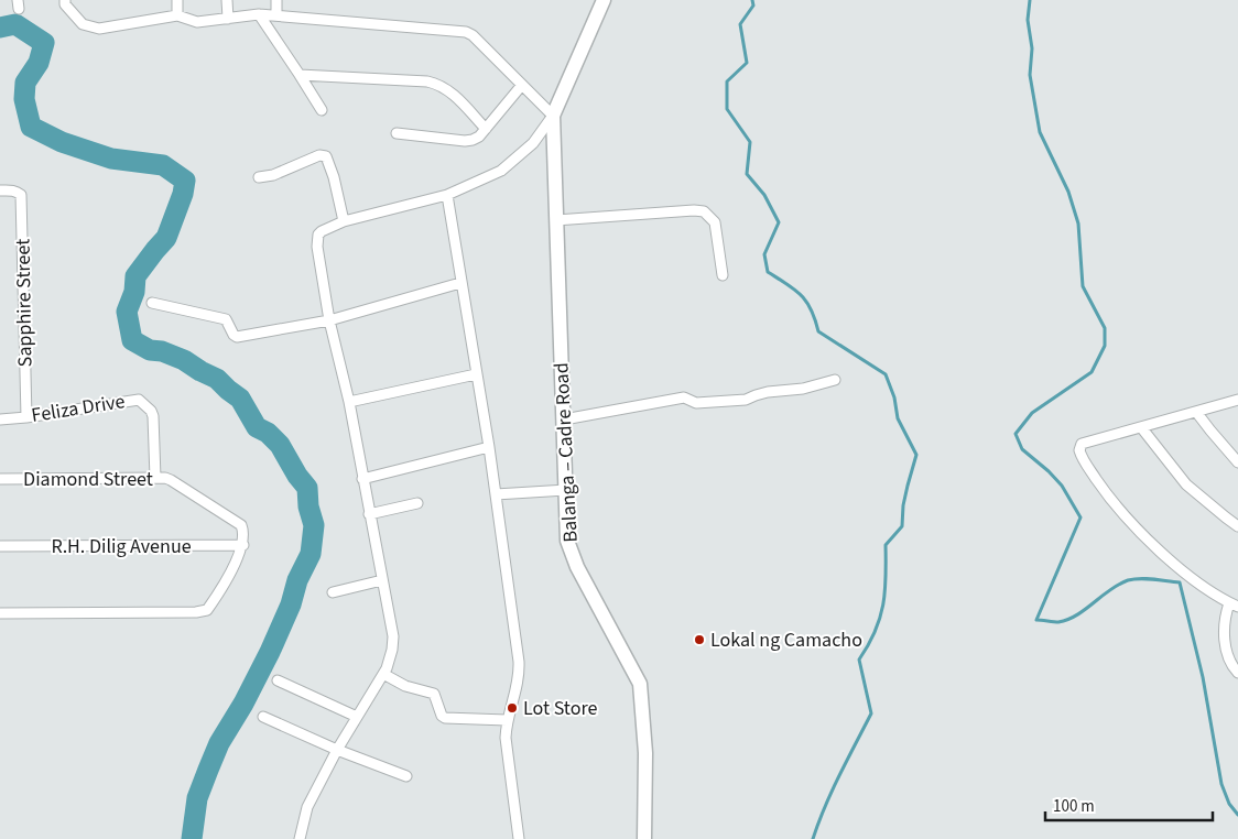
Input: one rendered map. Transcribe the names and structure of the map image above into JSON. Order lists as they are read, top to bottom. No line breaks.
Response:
{"streets":{"street":["Sapphire Street","Feliza Drive","Balanga – Cadre Road","Diamond Street","R.H. Dilig Avenue"]},"crossings":[["Sapphire Street","Feliza Drive"],["Feliza Drive","Diamond Street"],["Diamond Street","R.H. Dilig Avenue"]],"places":["Lokal ng Camacho","Lot Store"],"scale_bar":"100 m"}
